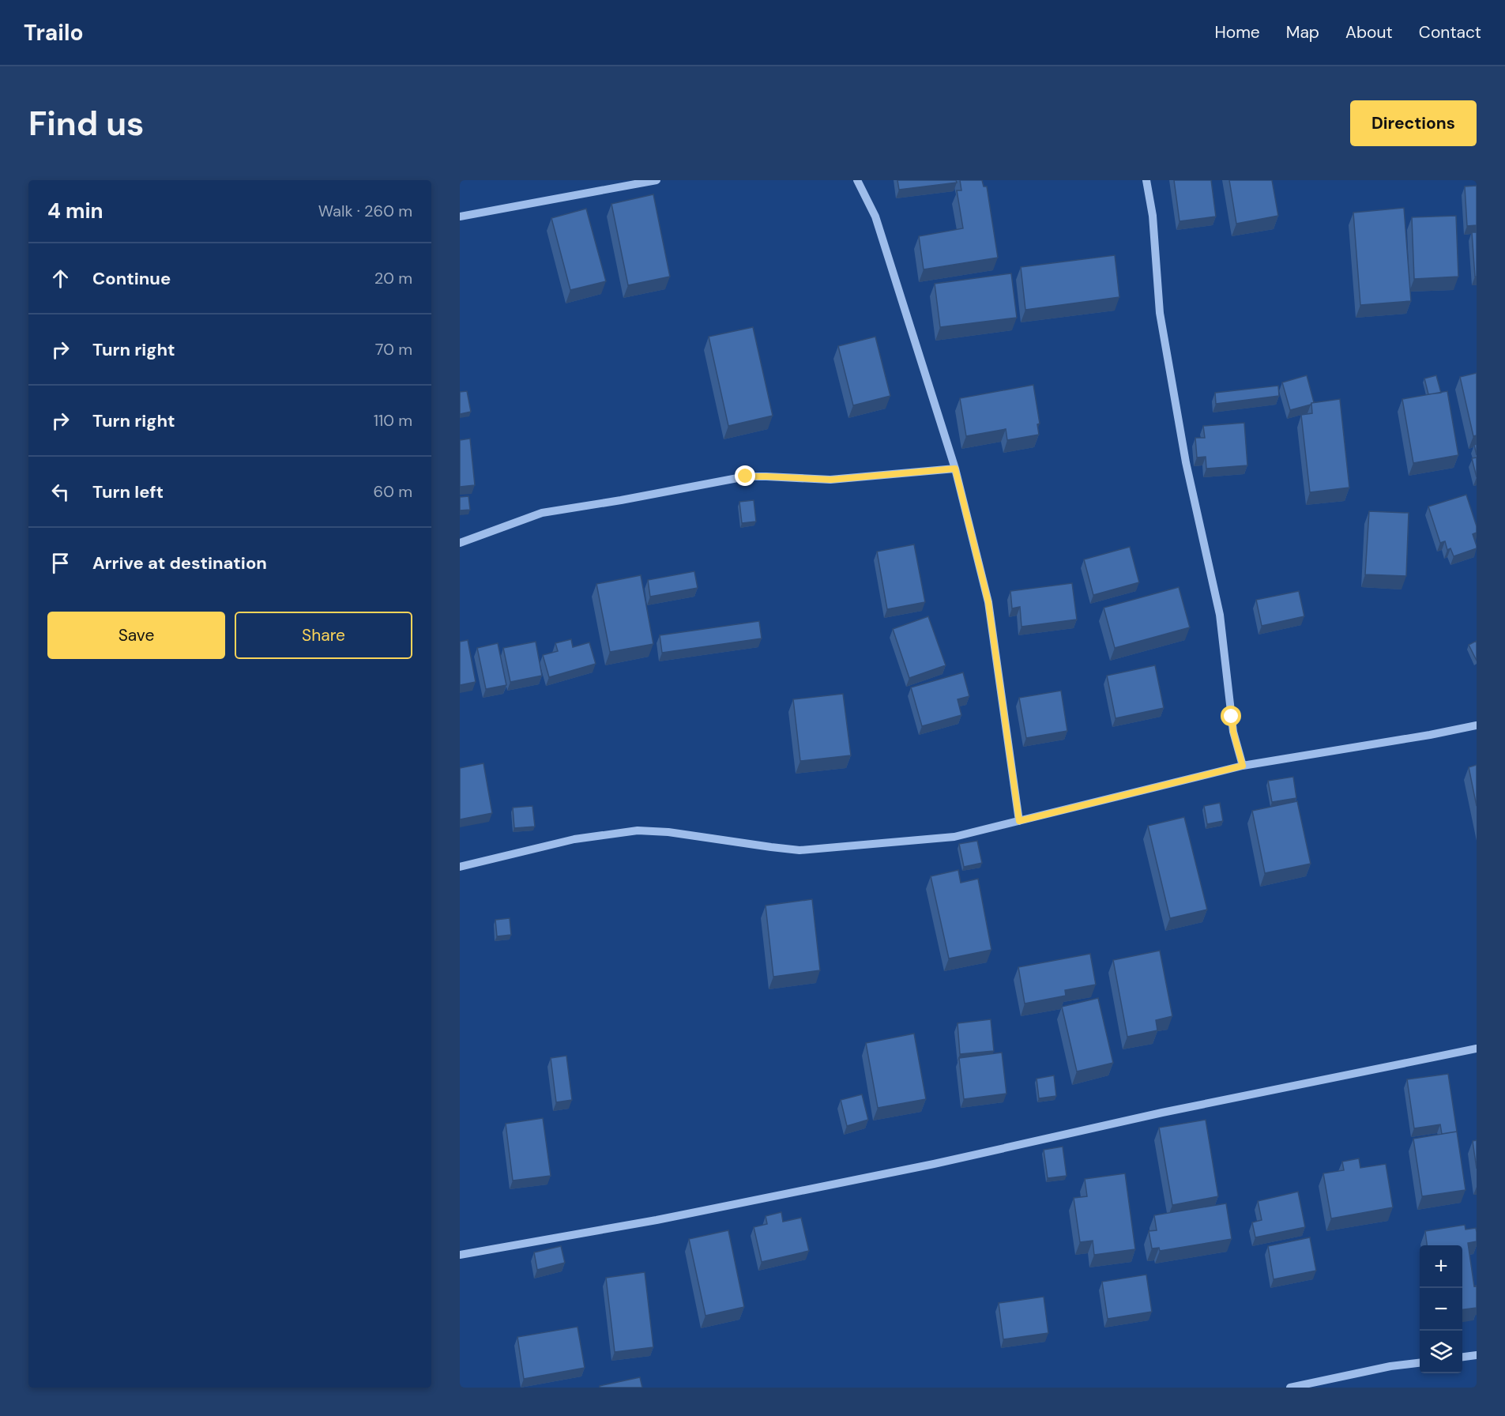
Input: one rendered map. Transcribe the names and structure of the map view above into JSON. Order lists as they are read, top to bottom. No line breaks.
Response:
{"page":{"header":"Trailo","nav":["Home","Map","About","Contact"],"buttons":["Directions",["Save","Share"]],"title":"Find us","heading":["4 min","Walk · 260 m"],"list":[["Continue","20 m"],["Turn right","70 m"],["Turn right","110 m"],["Turn left","60 m"],"Arrive at destination"],"map_buttons":["+","−"]}}
